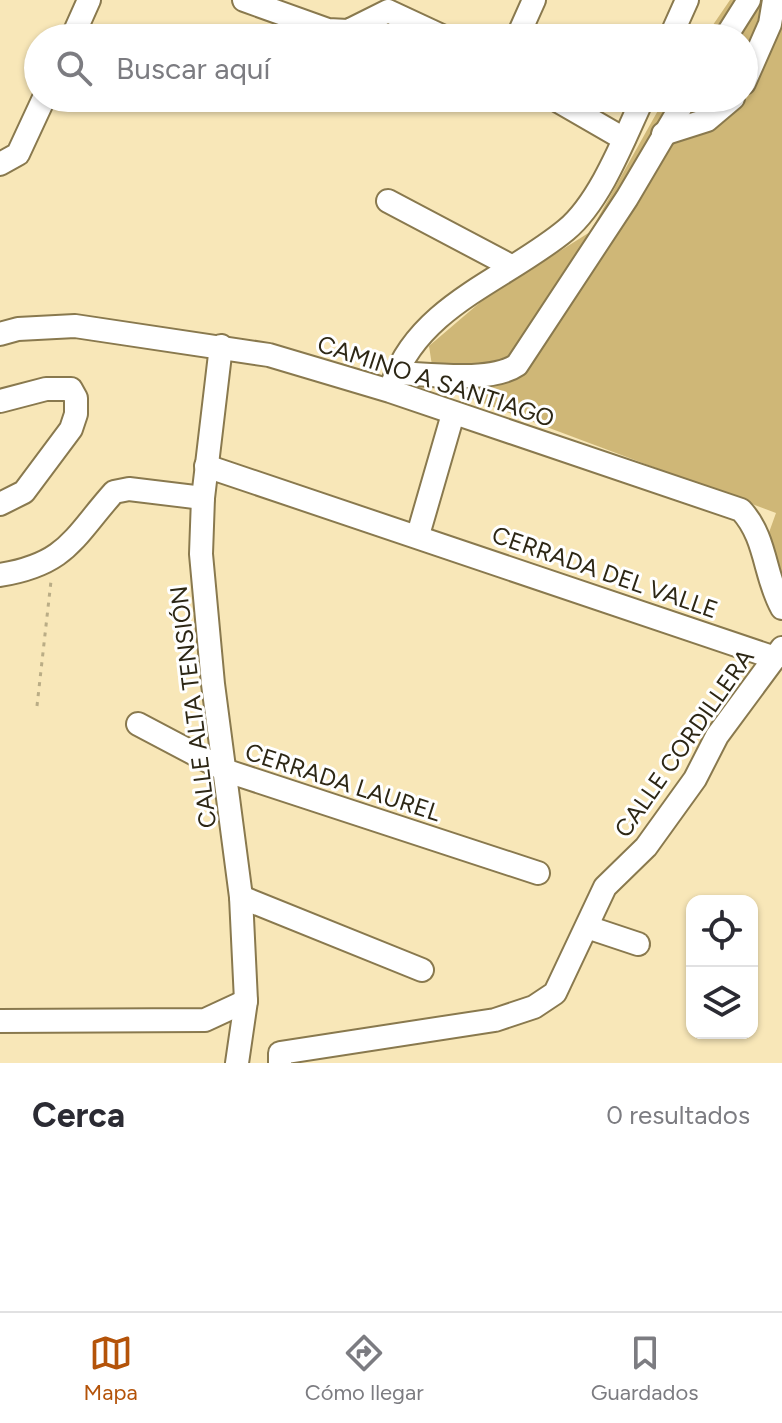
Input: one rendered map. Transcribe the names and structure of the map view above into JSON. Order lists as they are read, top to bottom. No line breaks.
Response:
{"streets":{"street":["CAMINO A SANTIAGO","CERRADA DEL VALLE","CALLE ALTA TENSIÓN","CALLE CORDILLERA","CERRADA LAUREL"]},"crossings":[["CAMINO A SANTIAGO","CALLE ALTA TENSIÓN"],["CERRADA DEL VALLE","CALLE ALTA TENSIÓN"],["CERRADA DEL VALLE","CALLE CORDILLERA"],["CALLE ALTA TENSIÓN","CERRADA LAUREL"]],"page":{"search":"Buscar aquí","heading":["Cerca","0 resultados"],"nav":["Mapa","Cómo llegar","Guardados"]}}
